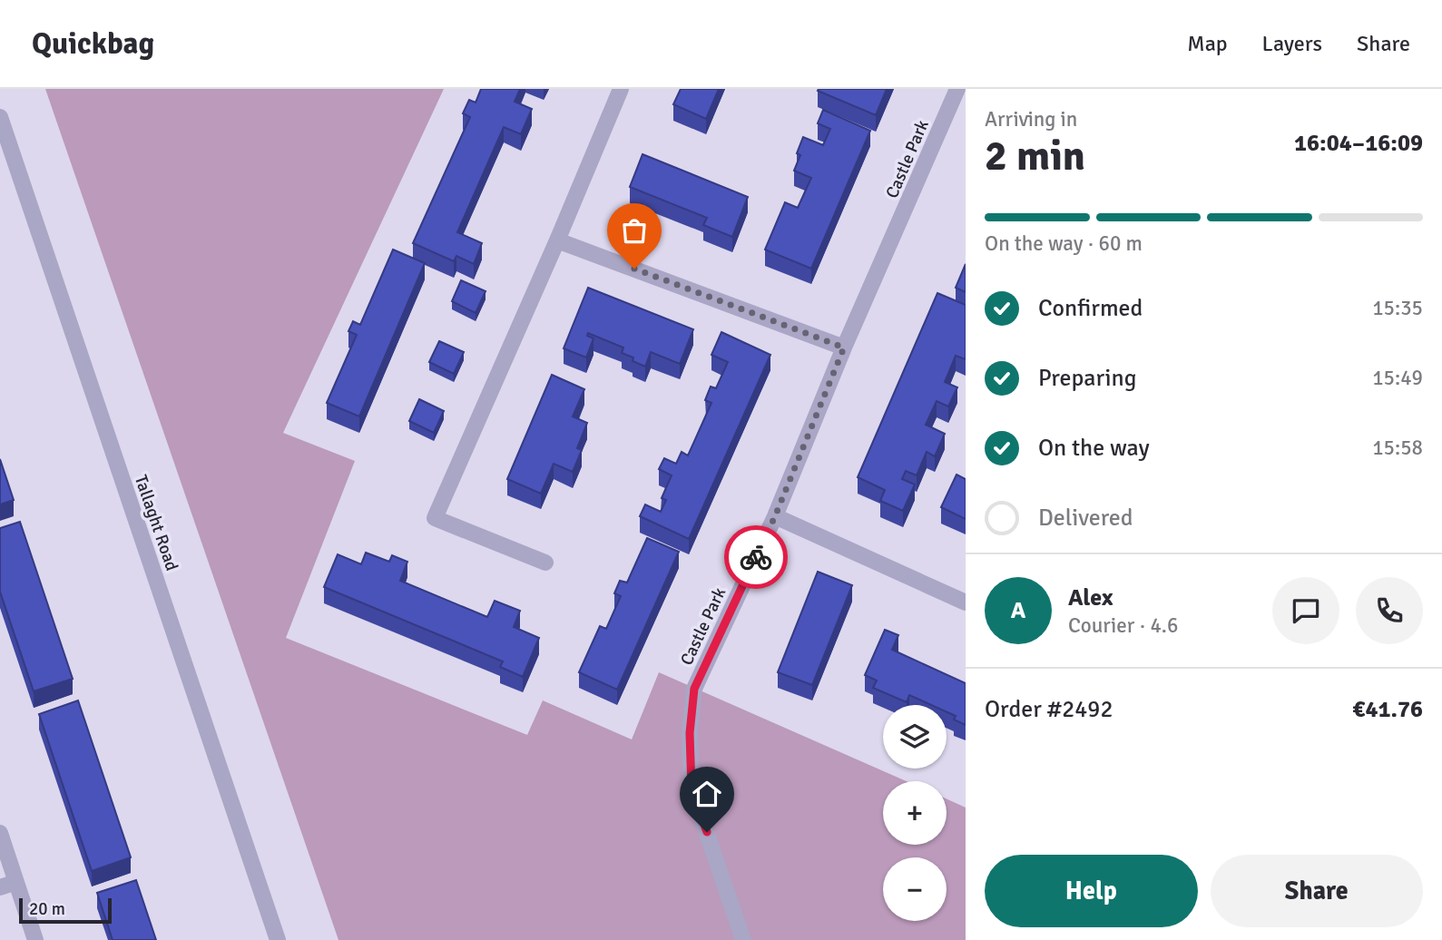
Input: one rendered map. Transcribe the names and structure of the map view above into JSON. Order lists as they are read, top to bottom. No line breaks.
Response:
{"streets":{"street":["Castle Park","Tallaght Road"]},"scale_bar":"20 m","page":{"header":"Quickbag","nav":["Map","Layers","Share"],"heading":["2 min","Arriving in","16:04–16:09"],"panel":["Alex","Courier · 4.6","Order #2492","€41.76"],"bar":"On the way · 60 m","list":[["Confirmed","15:35"],["Preparing","15:49"],["On the way","15:58"],"Delivered"],"round":"A","map_buttons":["+","−"],"buttons":["Help","Share"],"scale":"20 m"}}
